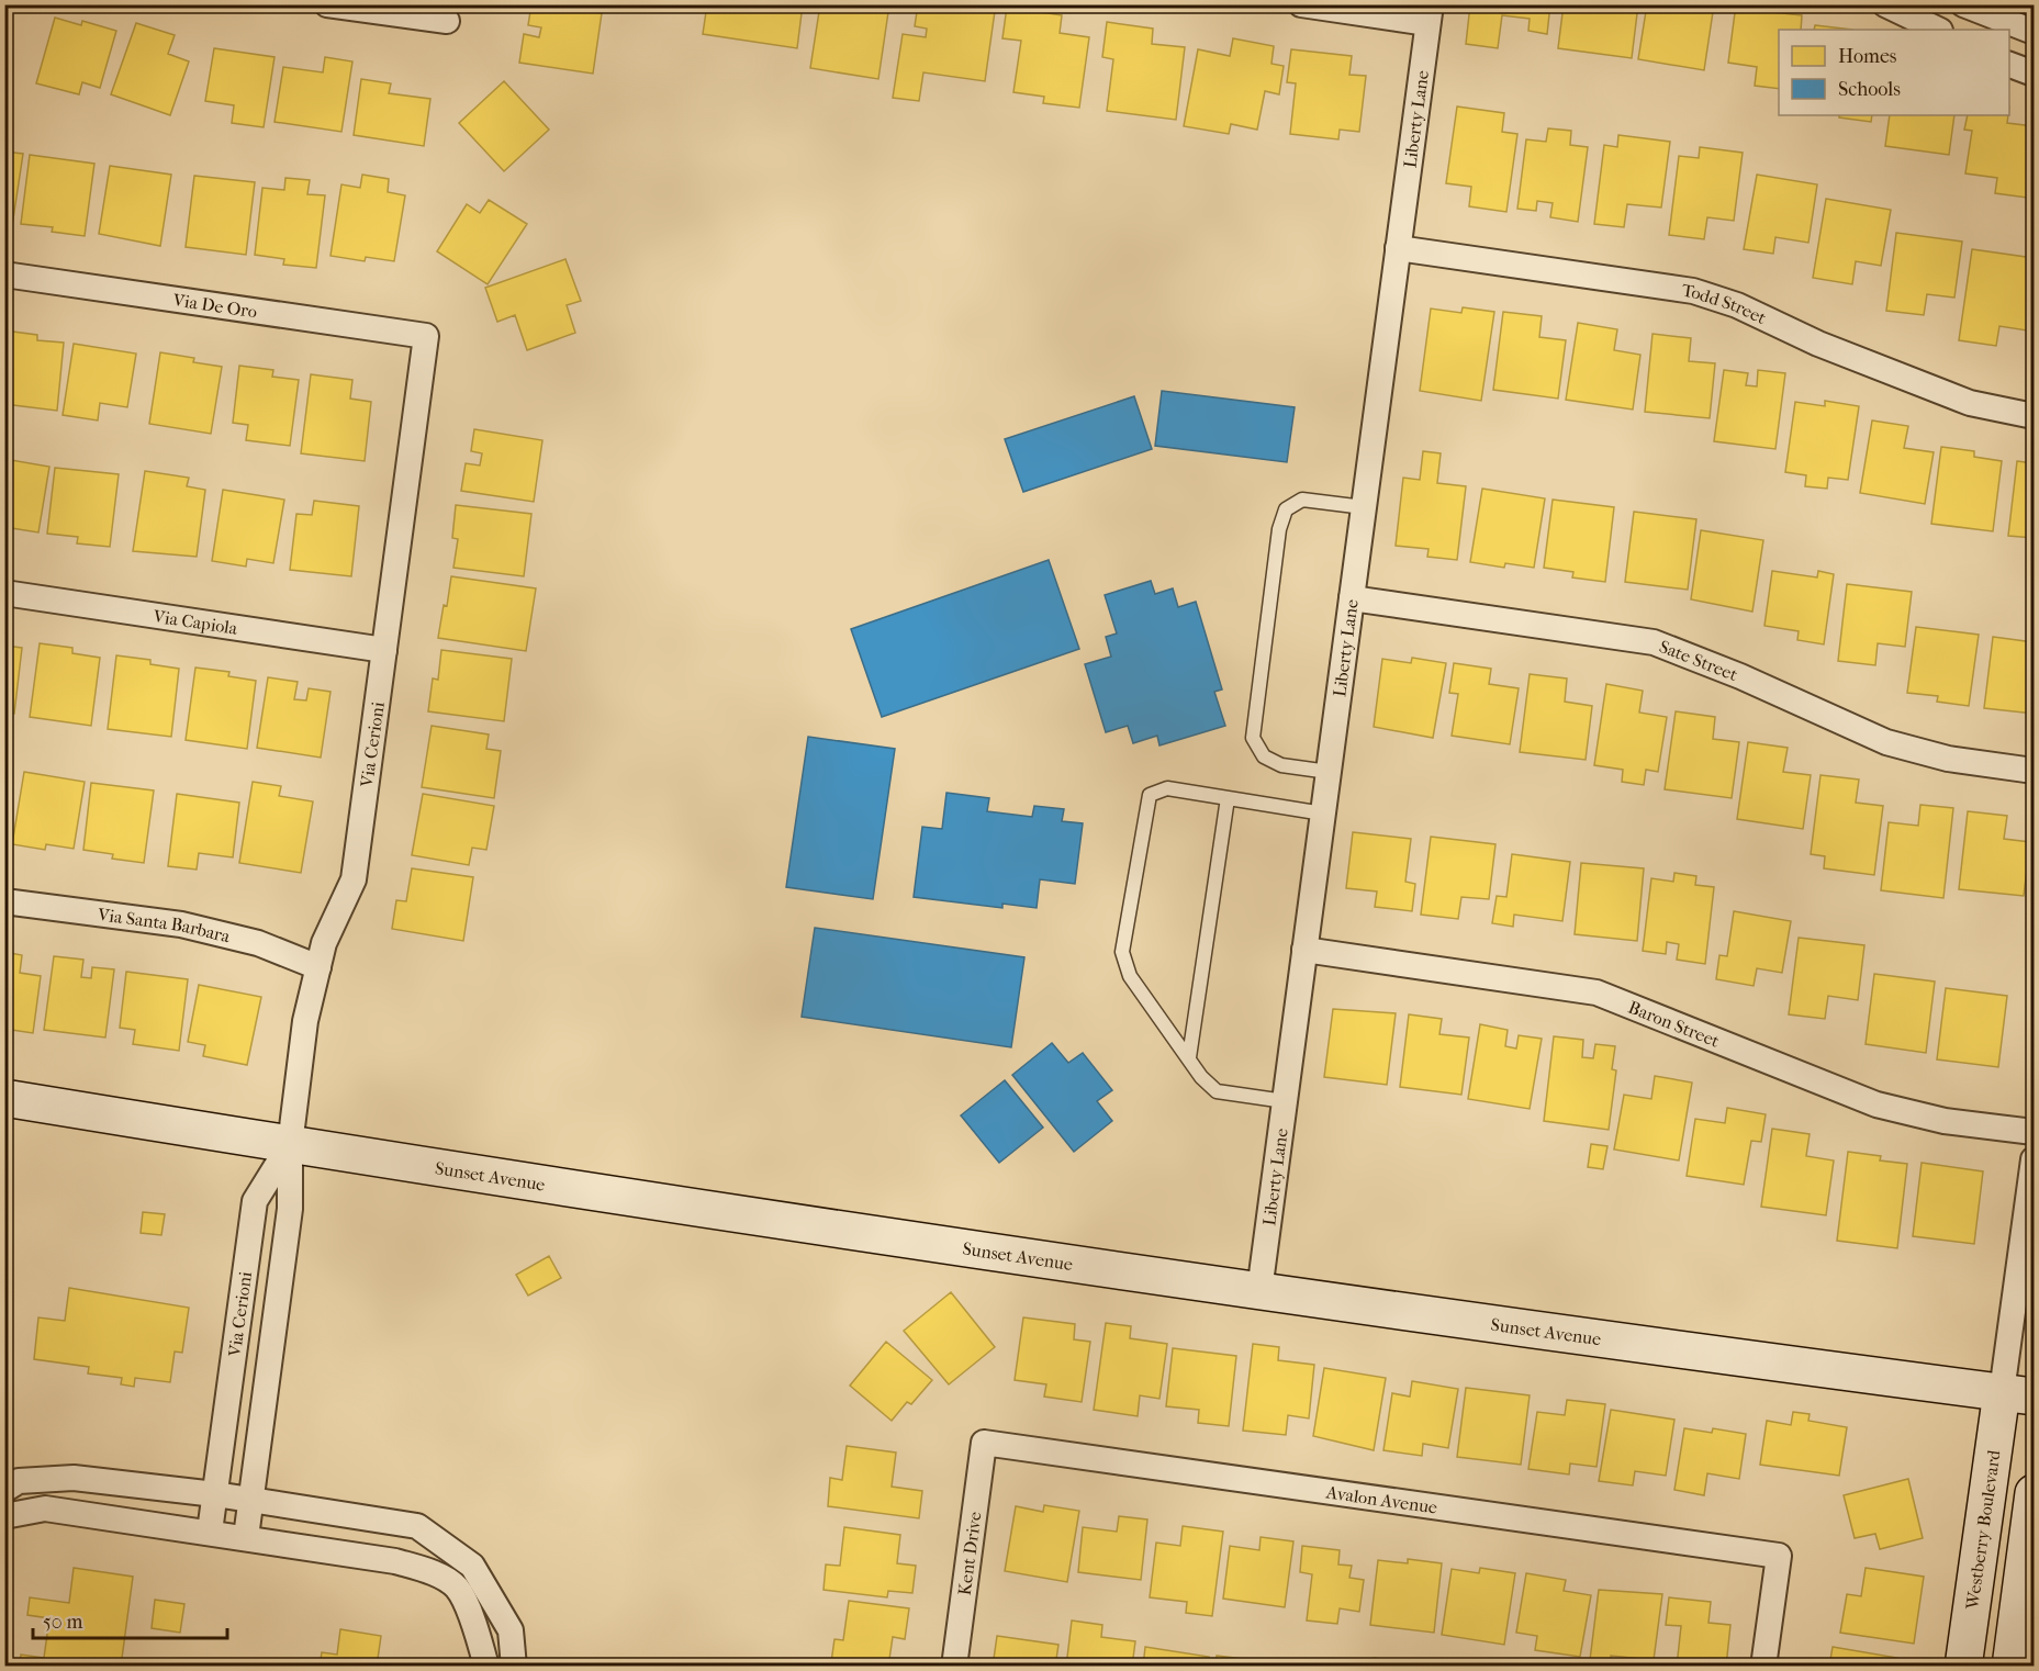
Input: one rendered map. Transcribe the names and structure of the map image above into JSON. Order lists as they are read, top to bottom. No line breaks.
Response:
{"streets":{"main road":["Sunset Avenue","Westberry Boulevard"],"street":["Liberty Lane","Via De Oro","Todd Street","Via Capiola","Sate Street","Via Cerioni","Via Santa Barbara","Baron Street","Avalon Avenue","Kent Drive"]},"crossings":[["Liberty Lane","Todd Street"],["Liberty Lane","Sate Street"],["Liberty Lane","Baron Street"],["Liberty Lane","Sunset Avenue"],["Via De Oro","Via Cerioni"],["Via Capiola","Via Cerioni"],["Via Cerioni","Via Santa Barbara"],["Via Cerioni","Sunset Avenue"],["Sunset Avenue","Westberry Boulevard"],["Avalon Avenue","Kent Drive"]],"legend":["Homes","Schools"],"scale_bar":"50 m"}
